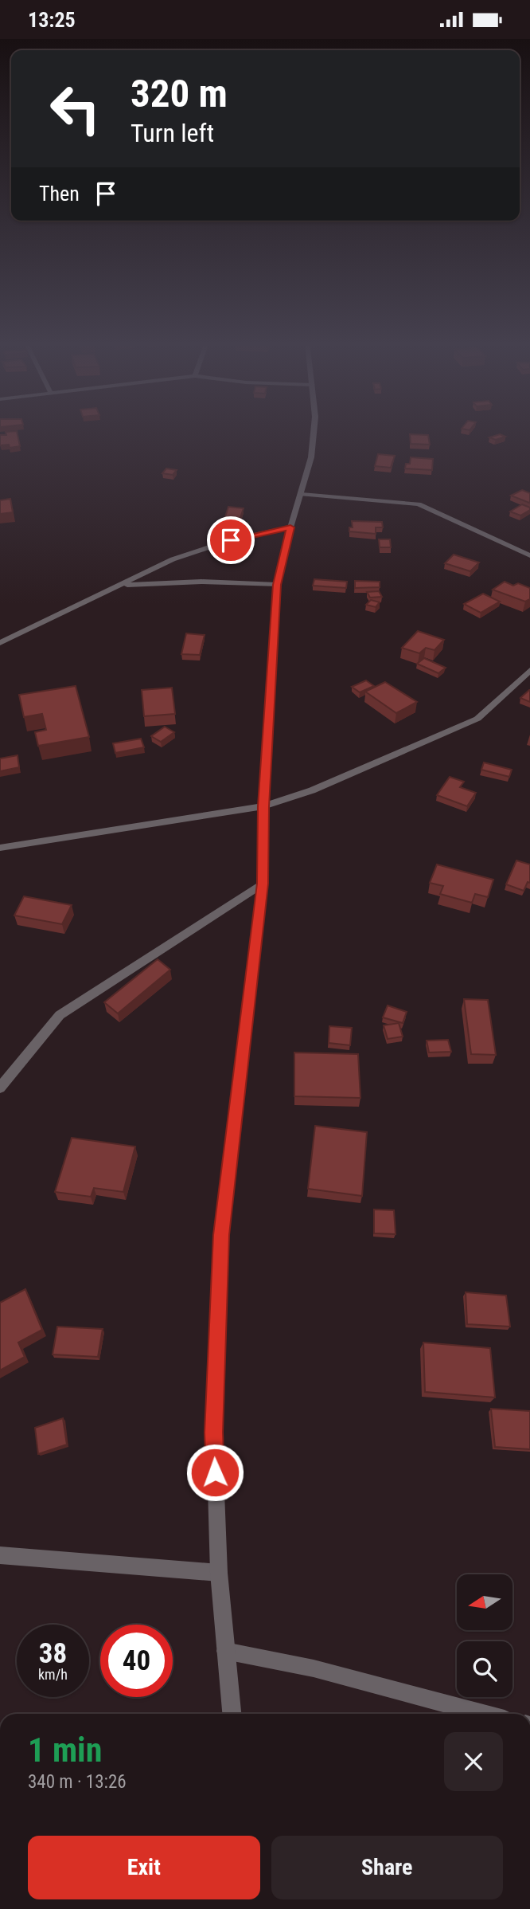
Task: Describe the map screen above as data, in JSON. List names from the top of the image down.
{
  "north": "left",
  "page": {
    "status": "13:25",
    "turn": ["320 m", "Turn left"],
    "then": "Then",
    "speed": "38 km/h",
    "limit": "40",
    "heading": ["1 min", "340 m · 13:26"],
    "buttons": ["Exit", "Share"]
  }
}
